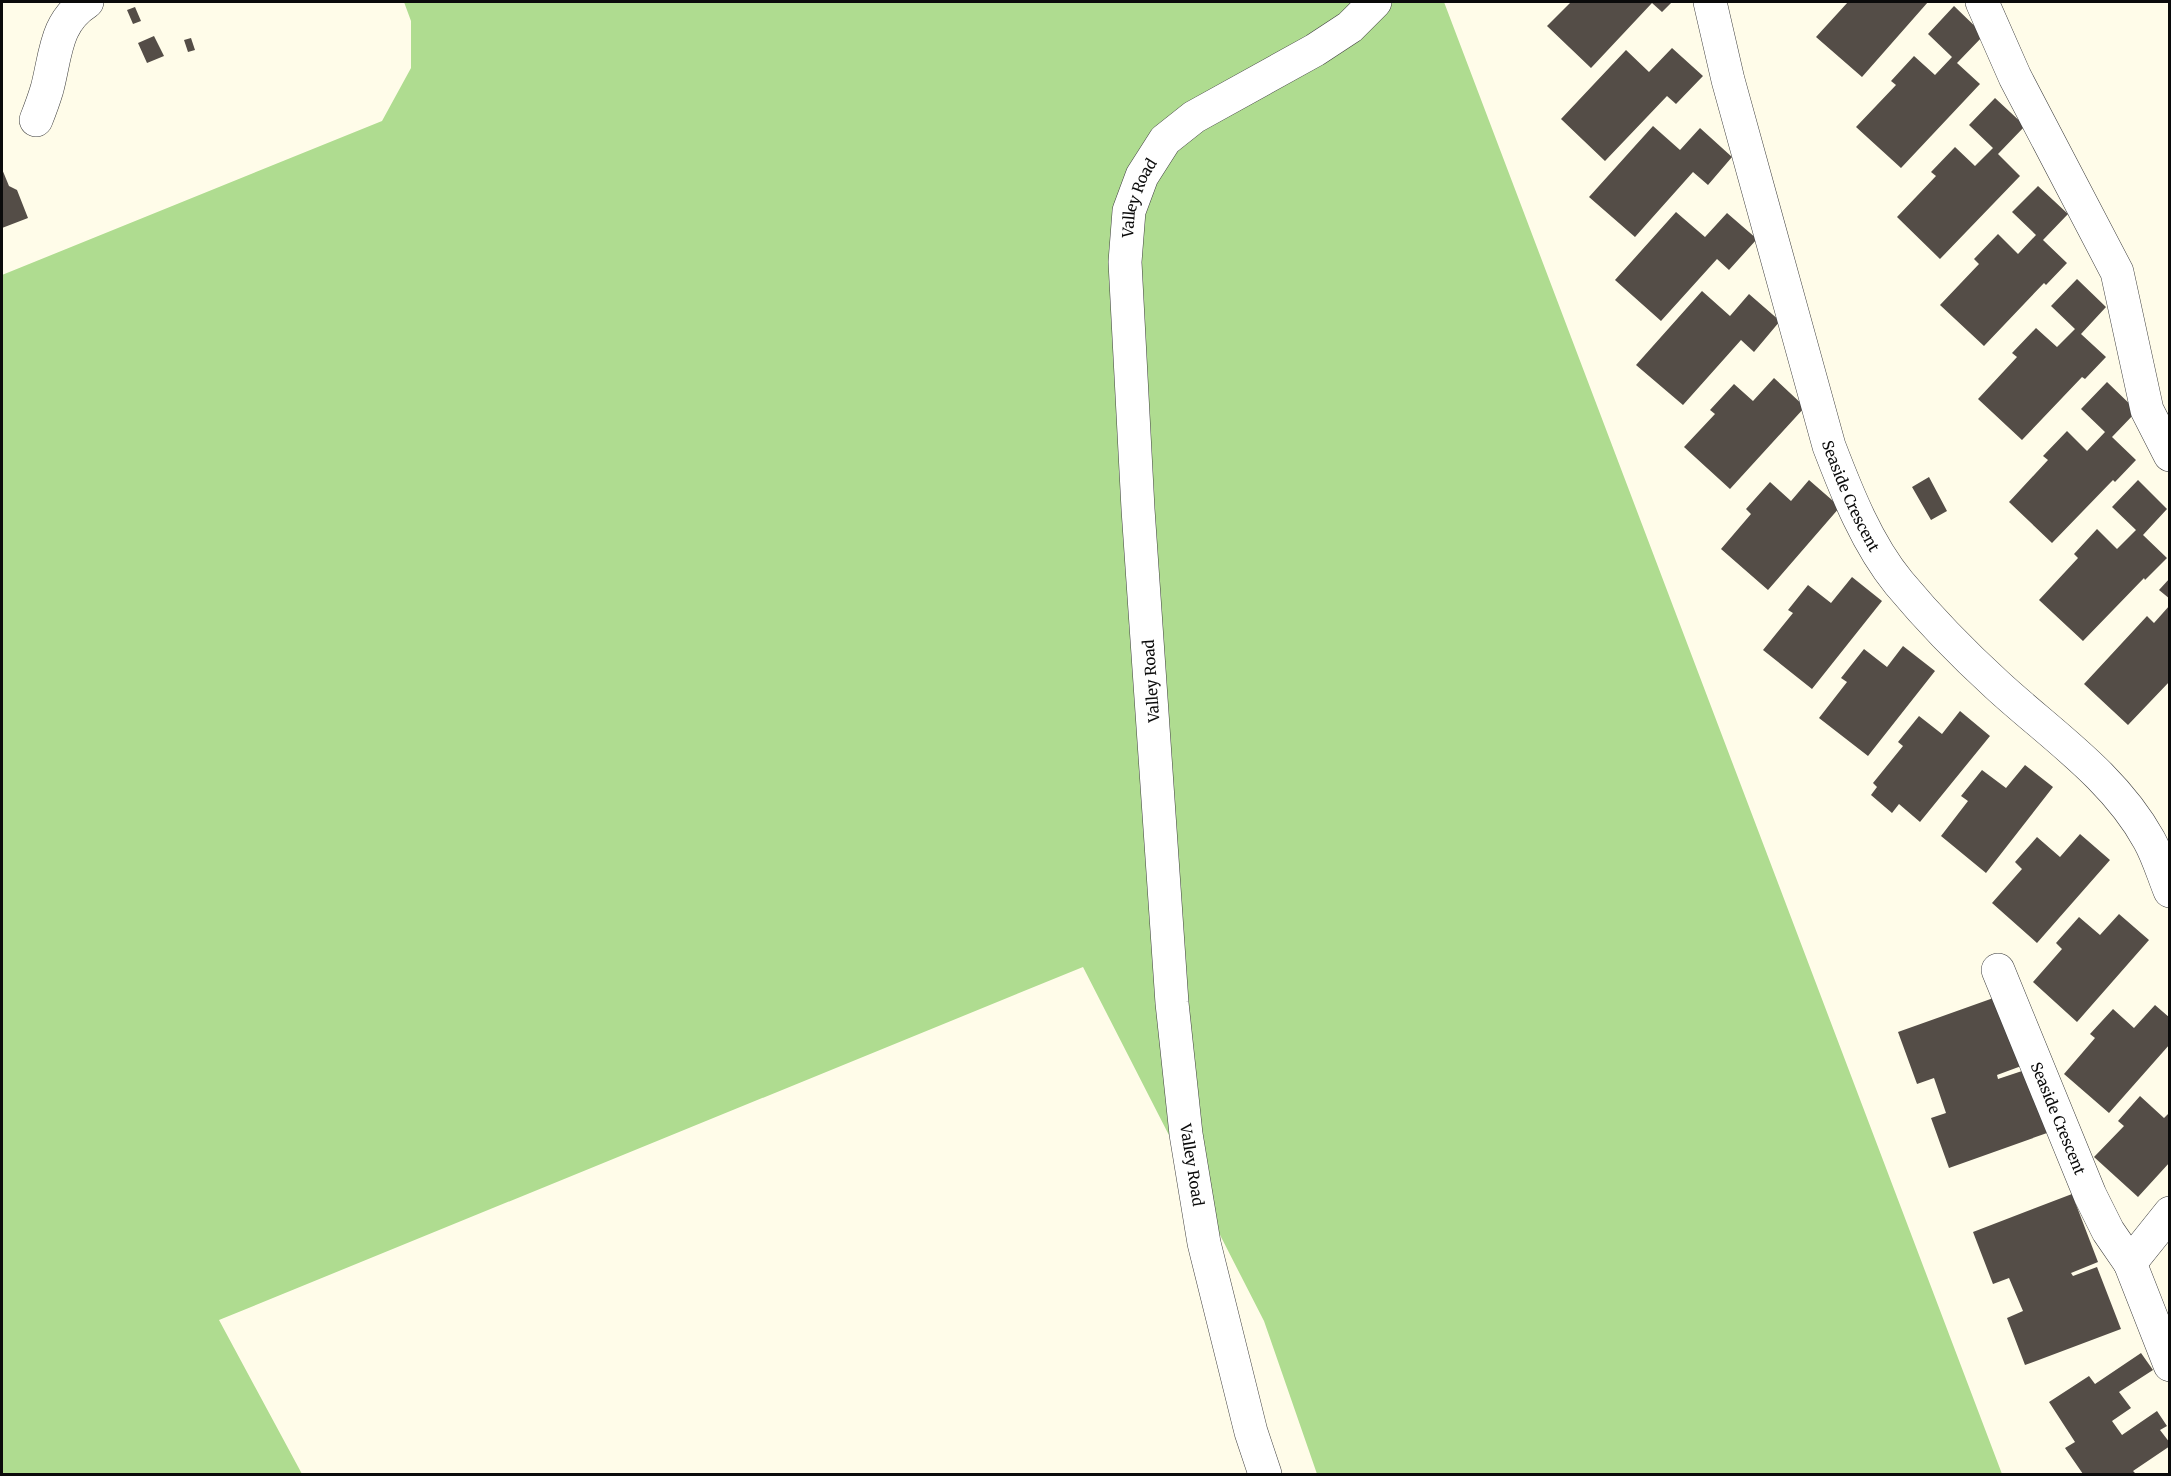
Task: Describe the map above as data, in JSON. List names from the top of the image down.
{
  "streets": {
    "street": ["Valley Road", "Seaside Crescent"]
  }
}
